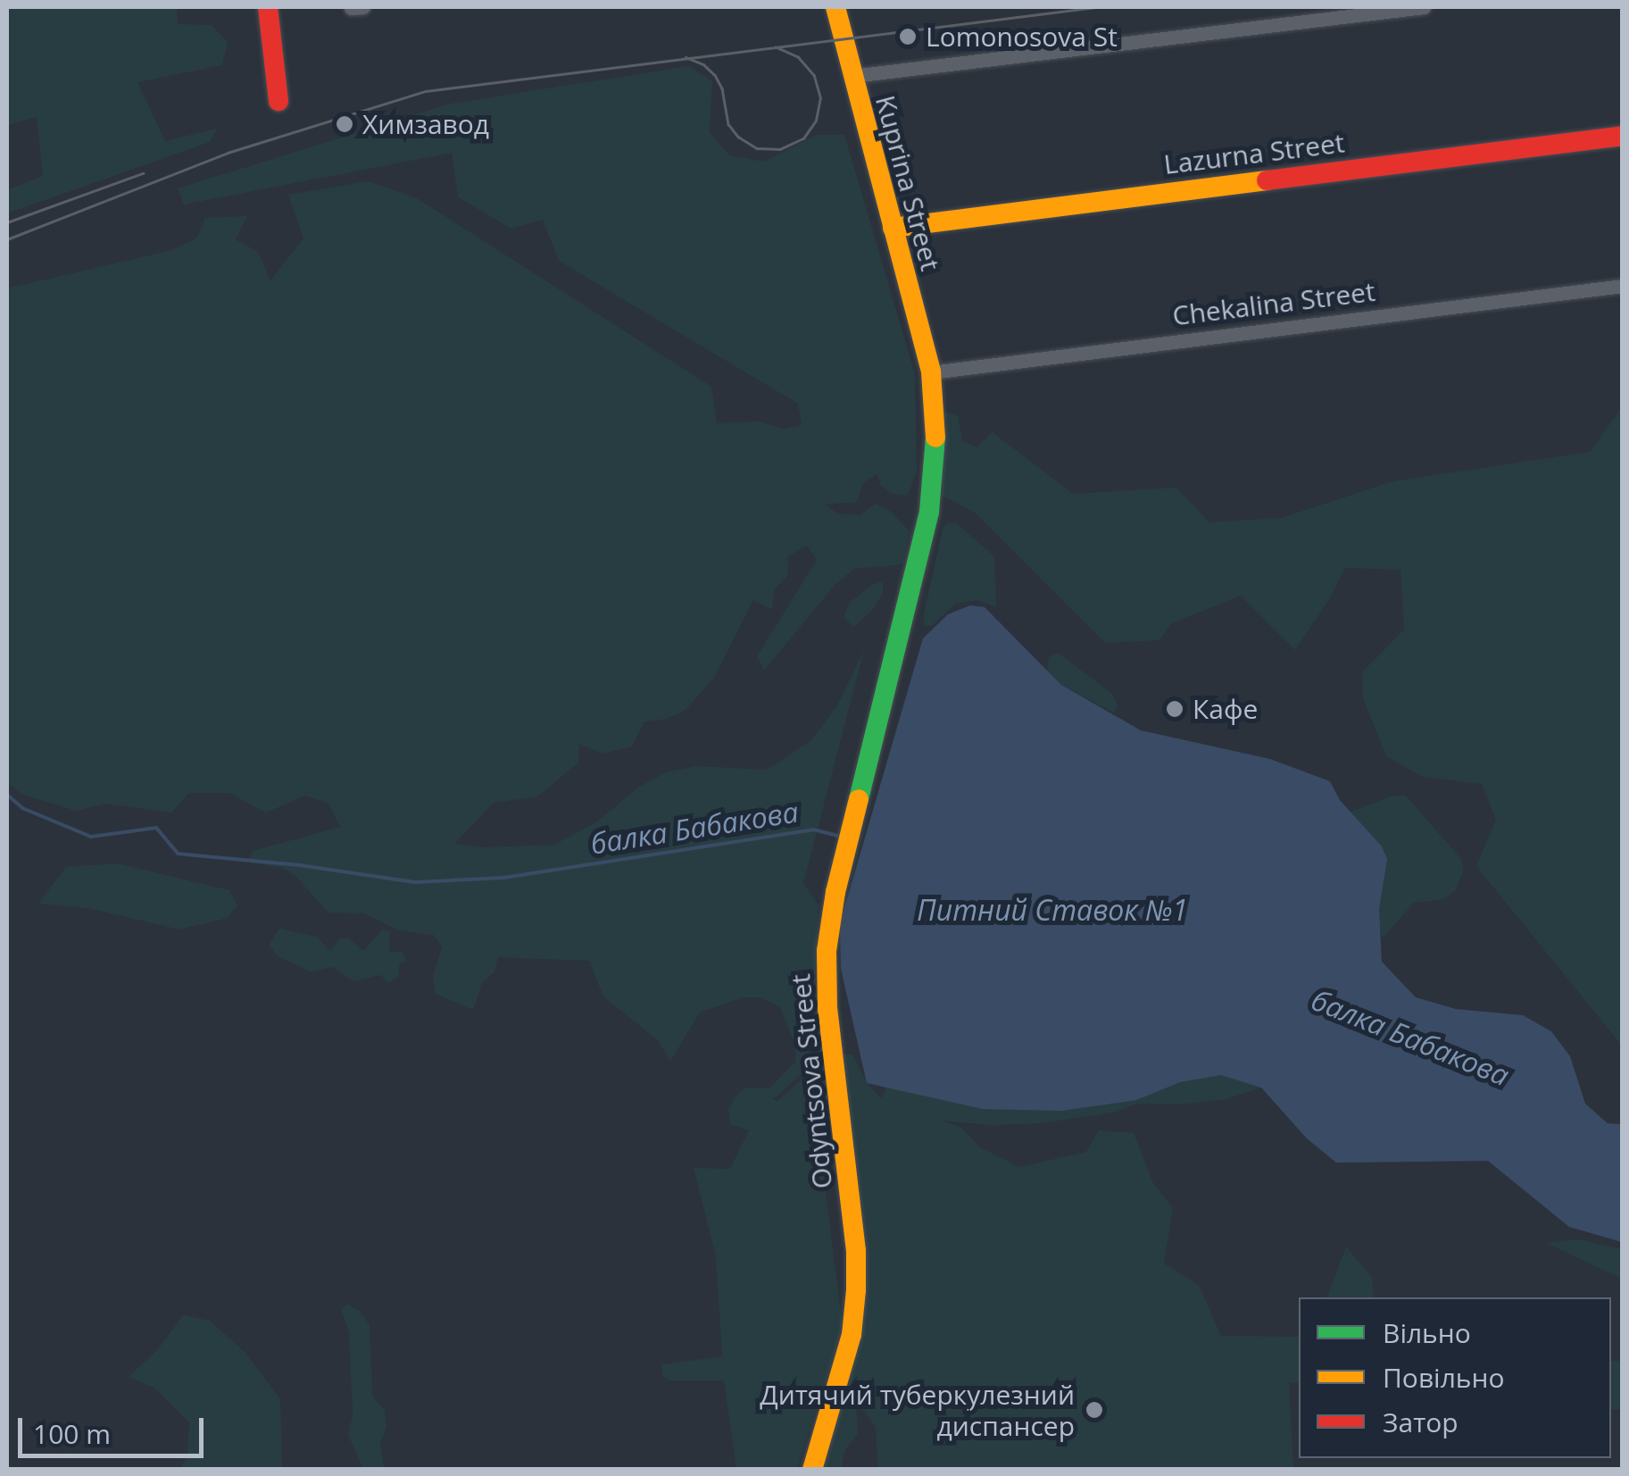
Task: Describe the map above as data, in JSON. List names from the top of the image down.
{
  "streets": {
    "main road": ["Lazurna Street", "Kuprina Street", "Odyntsova Street"],
    "street": ["Chekalina Street"]
  },
  "crossings": [
    ["Lazurna Street", "Kuprina Street"],
    ["Kuprina Street", "Chekalina Street"],
    ["Kuprina Street", "Odyntsova Street"],
    ["Chekalina Street", "Odyntsova Street"]
  ],
  "water": ["балка Бабакова", "Питний Ставок №1"],
  "places": [
    "Lomonosova St",
    "Химзавод",
    "Кафе",
    "Дитячий туберкулезний диспансер"
  ],
  "legend": ["Вільно", "Повільно", "Затор"],
  "scale_bar": "100 m"
}
